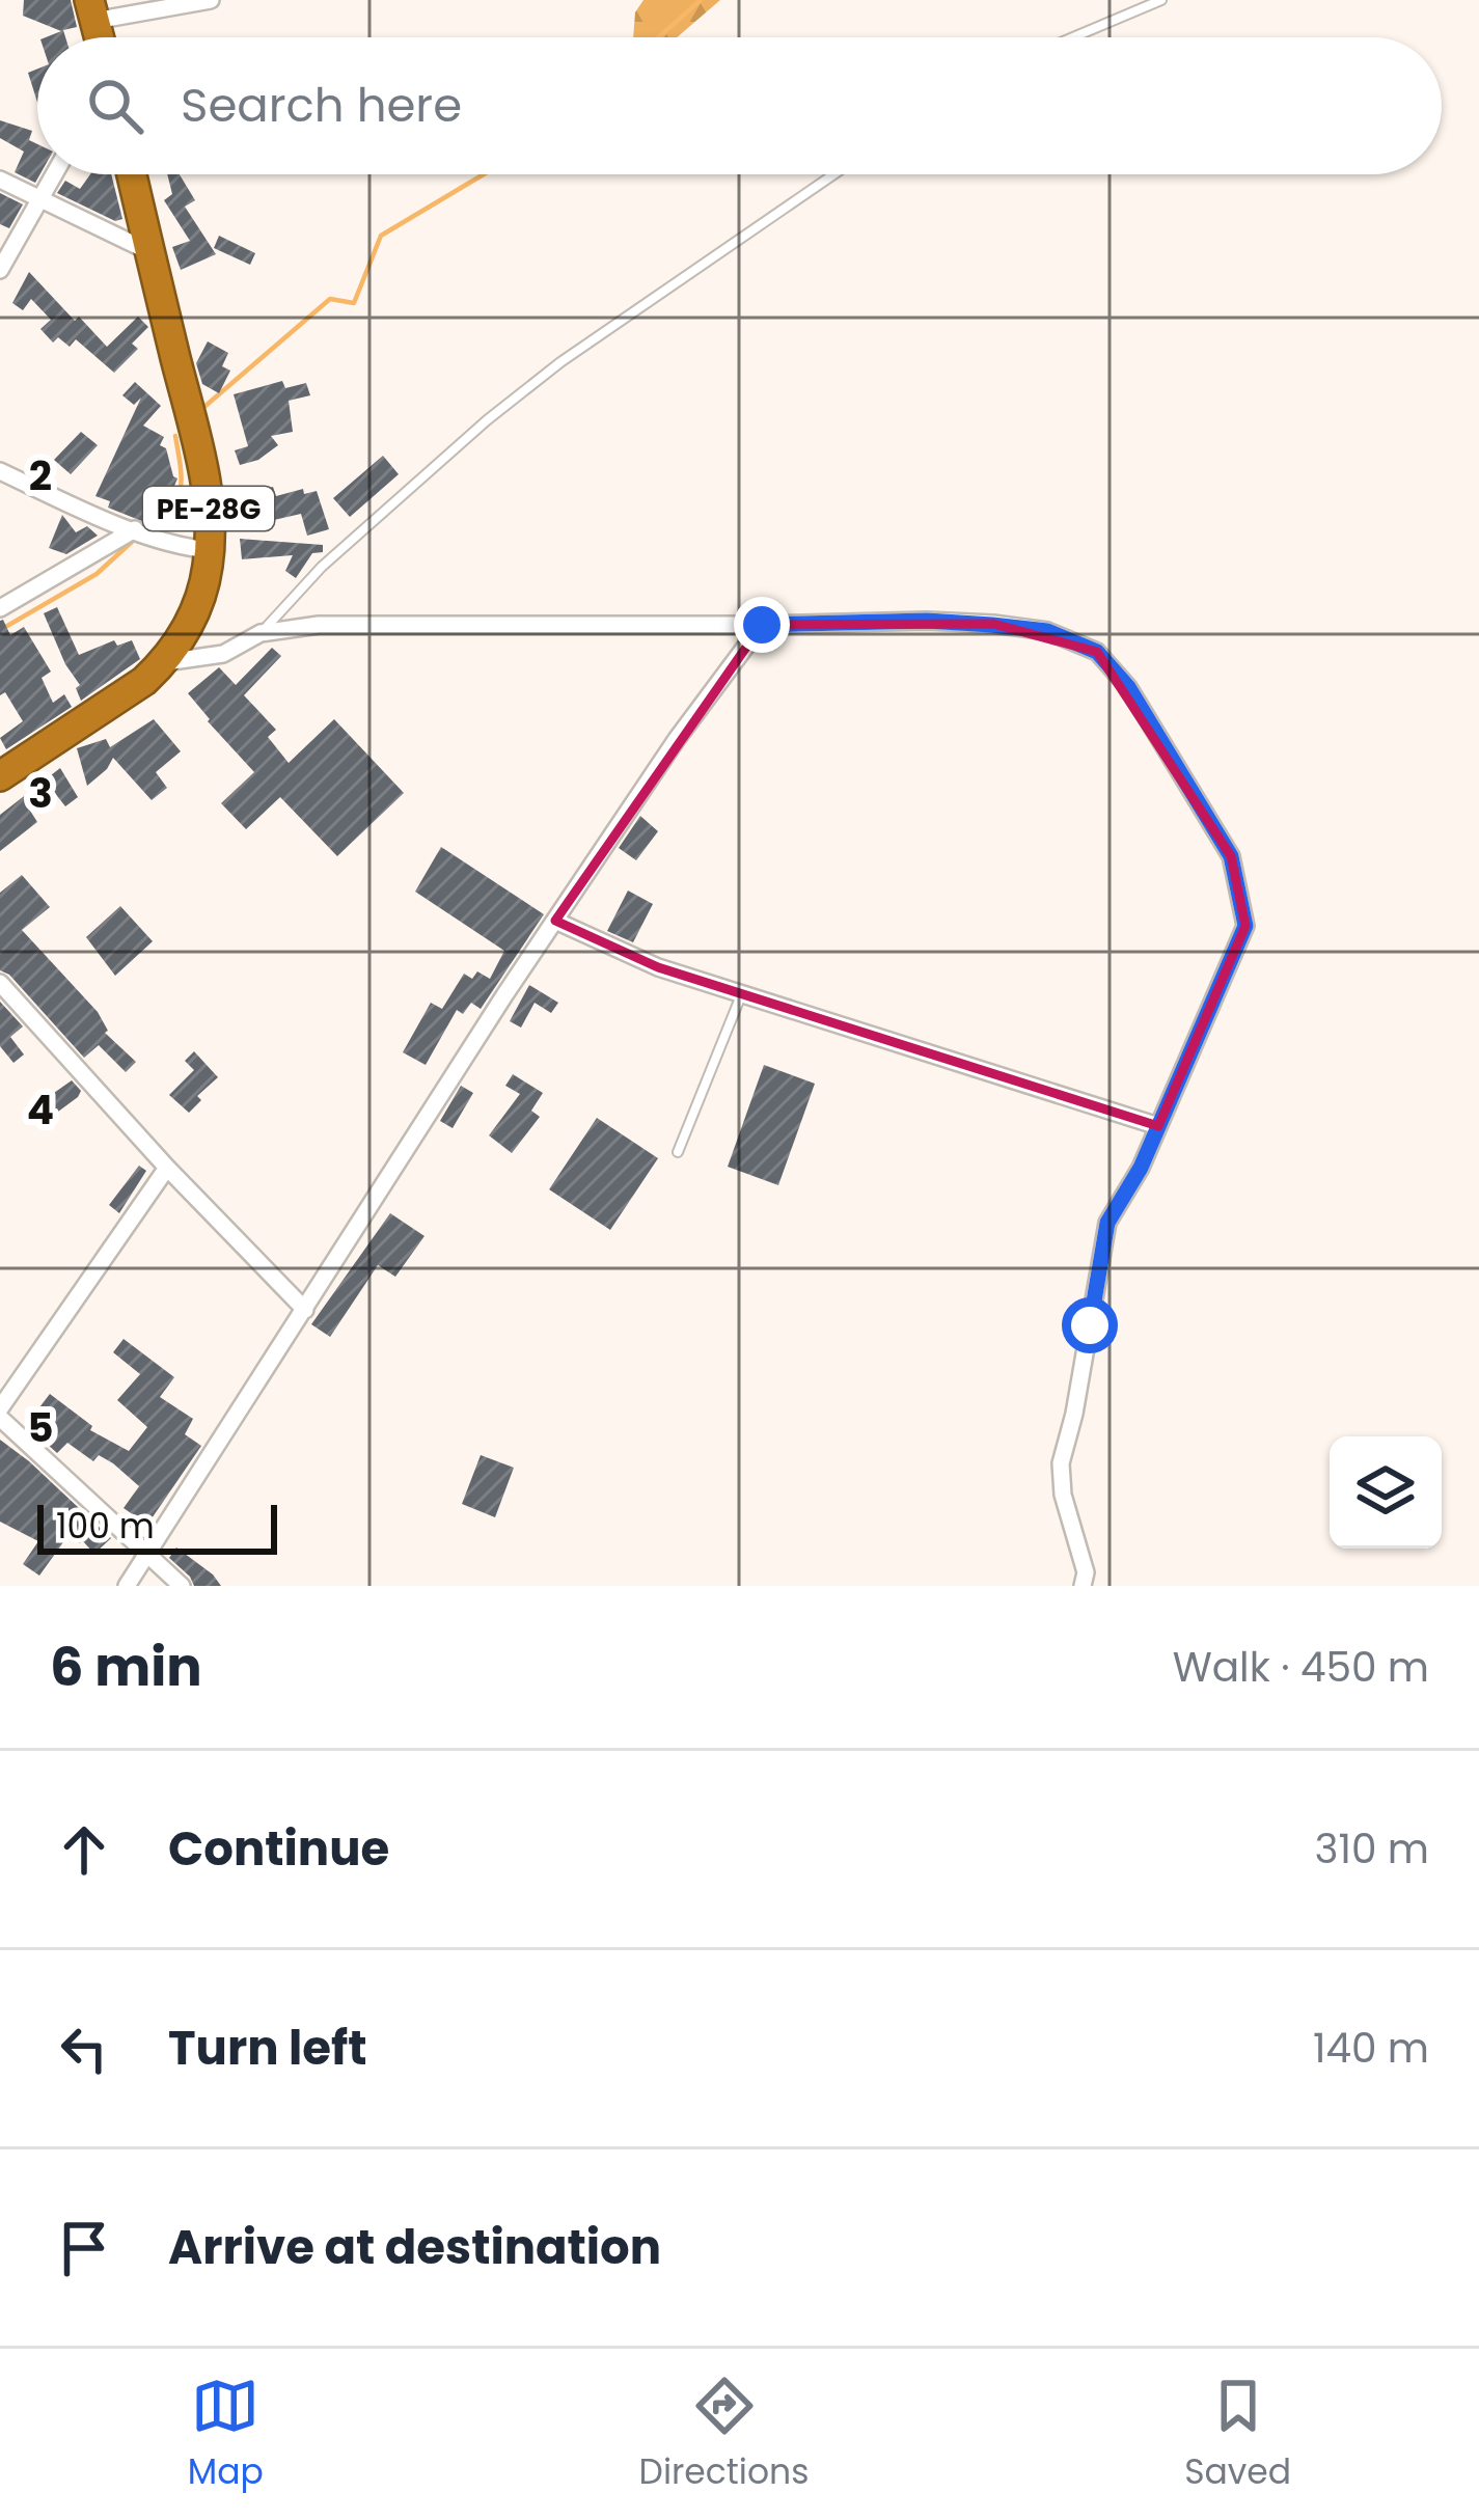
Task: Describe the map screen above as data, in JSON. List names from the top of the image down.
{
  "streets": {
    "highway": ["PE-28G"]
  },
  "scale_bar": "100 m",
  "page": {
    "search": "Search here",
    "scale": "100 m",
    "heading": ["6 min", "Walk · 450 m"],
    "list": [
      ["Continue", "310 m"],
      ["Turn left", "140 m"],
      "Arrive at destination"
    ],
    "nav": ["Map", "Directions", "Saved"]
  },
  "grid": {
    "rows": [
      "2",
      "3",
      "4",
      "5"
    ]
  }
}
